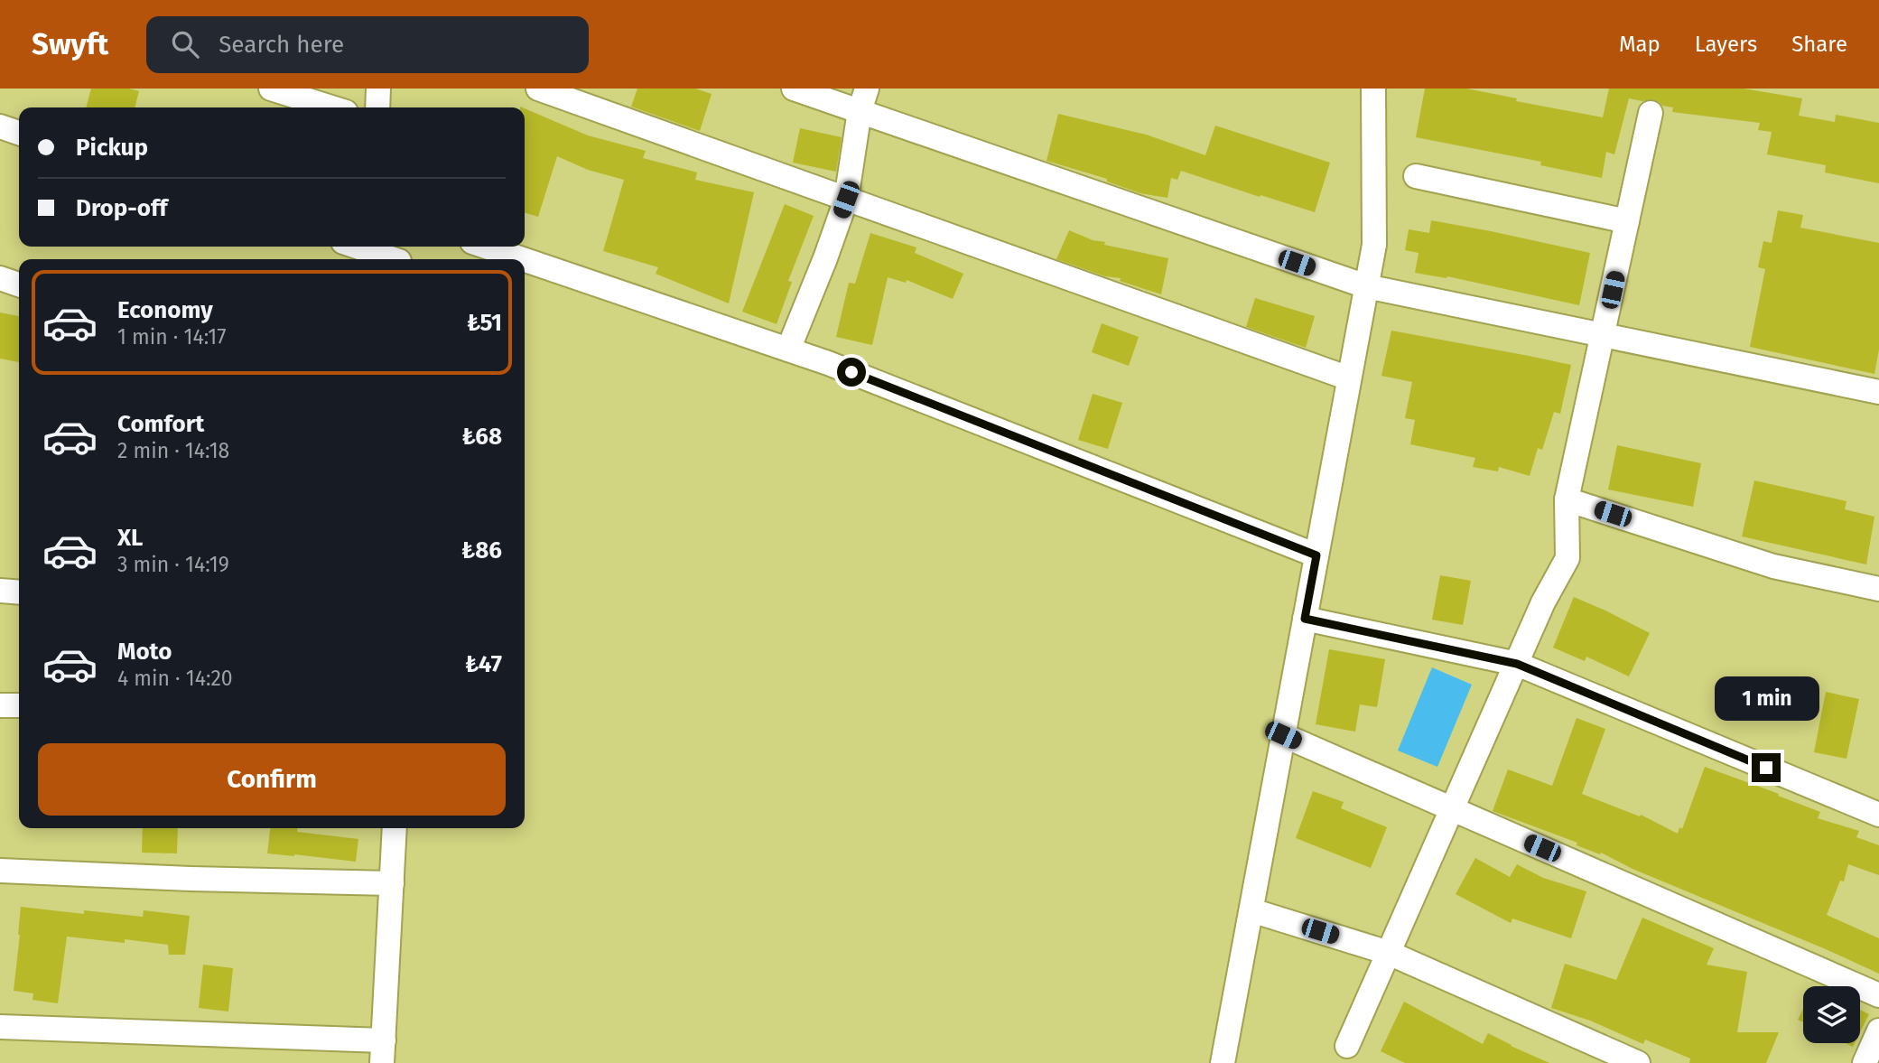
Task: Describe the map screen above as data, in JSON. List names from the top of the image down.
{
  "page": {
    "header": "Swyft",
    "search": "Search here",
    "nav": ["Map", "Layers", "Share"],
    "banner": ["Pickup", "Drop-off"],
    "list": [
      {
        "name": "Economy",
        "note": "1 min · 14:17",
        "value": "₺51"
      },
      {
        "name": "Comfort",
        "note": "2 min · 14:18",
        "value": "₺68"
      },
      {
        "name": "XL",
        "note": "3 min · 14:19",
        "value": "₺86"
      },
      {
        "name": "Moto",
        "note": "4 min · 14:20",
        "value": "₺47"
      }
    ],
    "bubble": "1 min",
    "buttons": "Confirm"
  }
}
